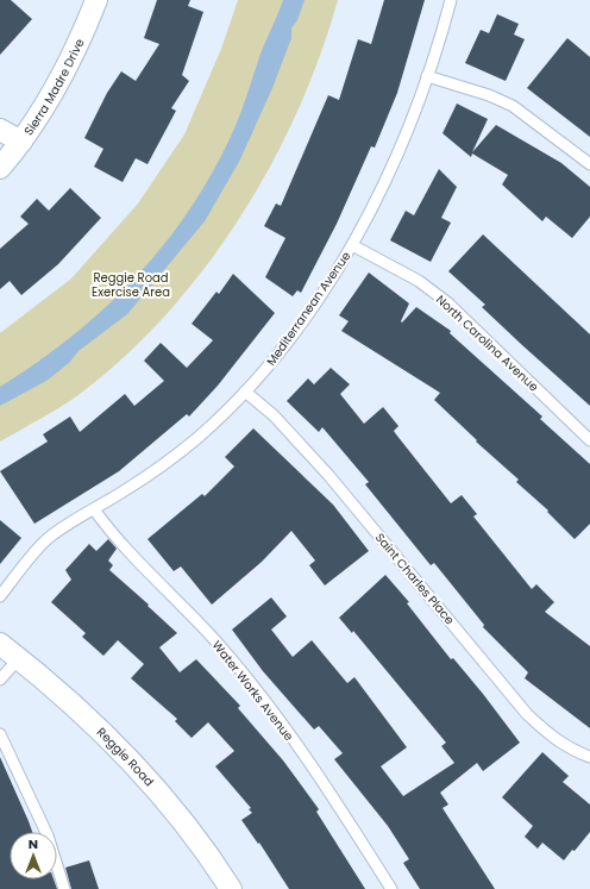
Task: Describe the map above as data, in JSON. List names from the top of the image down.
{
  "streets": {
    "street": ["Sierra Madre Drive", "Reggie Road"],
    "lane": [
      "Mediterranean Avenue",
      "North Carolina Avenue",
      "Saint Charles Place",
      "Water Works Avenue"
    ]
  },
  "crossings": [
    ["Mediterranean Avenue", "North Carolina Avenue"],
    ["Mediterranean Avenue", "Saint Charles Place"],
    ["Mediterranean Avenue", "Water Works Avenue"]
  ],
  "parks": ["Reggie Road Exercise Area"],
  "north": "top"
}
